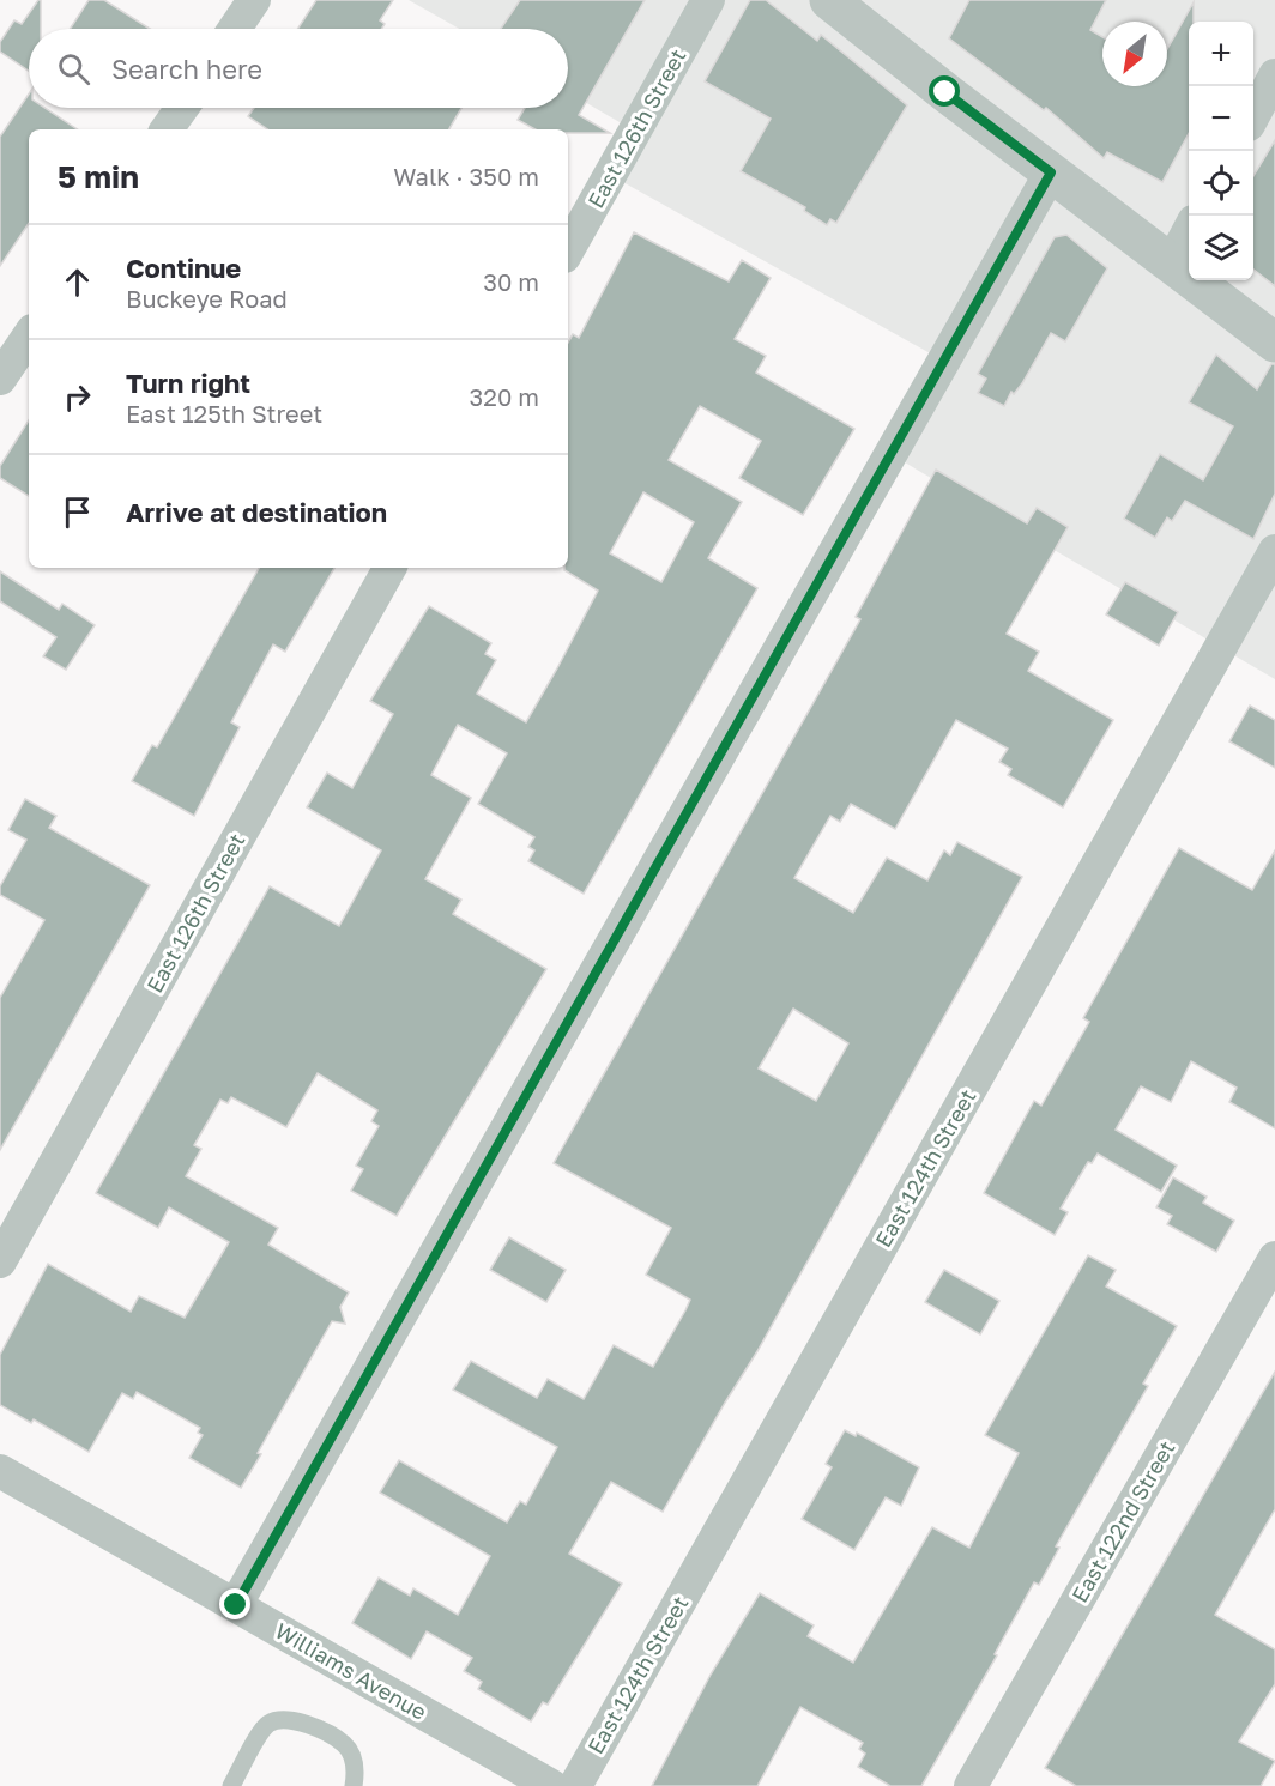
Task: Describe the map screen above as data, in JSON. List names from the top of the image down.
{
  "streets": {
    "street": [
      "East 126th Street",
      "East 124th Street",
      "East 122nd Street",
      "Williams Avenue"
    ]
  },
  "north": "bottom left",
  "page": {
    "map_buttons": ["+", "−"],
    "search": "Search here",
    "heading": ["5 min", "Walk · 350 m"],
    "list": [
      ["Continue", "Buckeye Road", "30 m"],
      ["Turn right", "East 125th Street", "320 m"],
      "Arrive at destination"
    ]
  }
}
